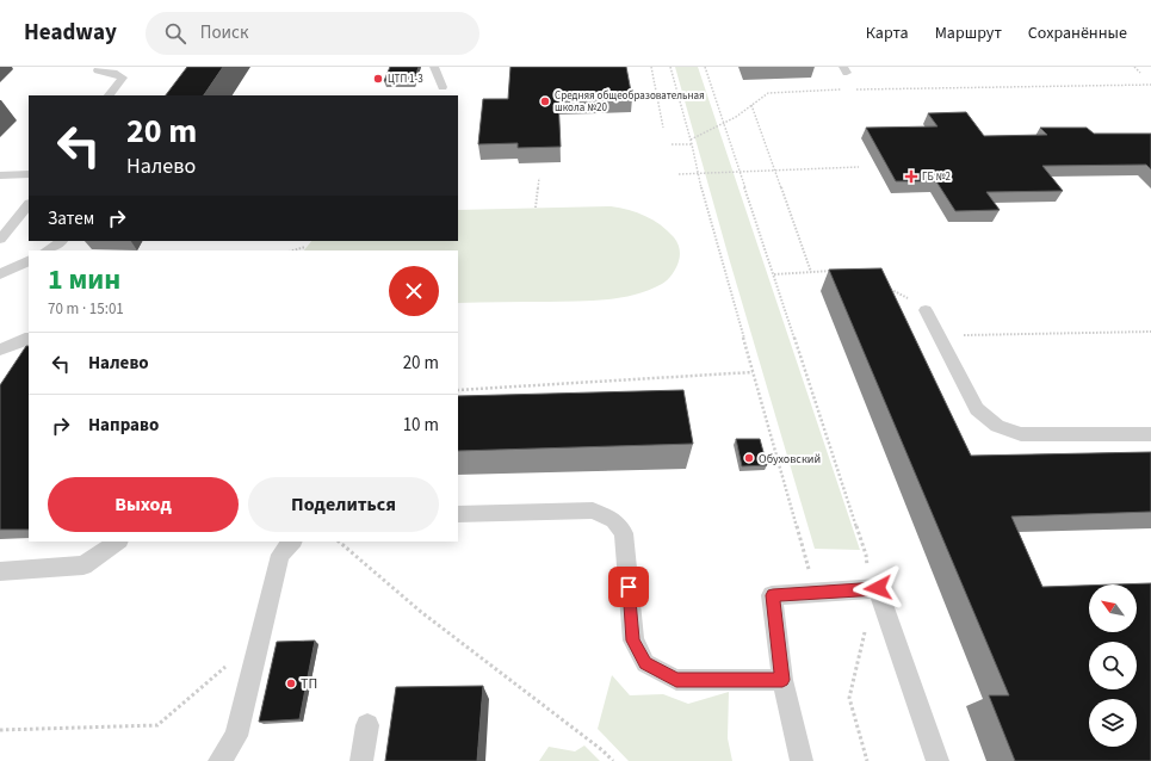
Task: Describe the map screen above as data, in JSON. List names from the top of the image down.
{
  "places": {
    "other": [
      "ЦТП 1-3",
      "Средняя общеобразовательная школа №20",
      "Обуховский",
      "ТП"
    ],
    "health": ["ГБ №2"]
  },
  "north": "top left",
  "page": {
    "header": "Headway",
    "search": "Поиск",
    "nav": ["Карта", "Маршрут", "Сохранённые"],
    "turn": ["20 m", "Налево"],
    "then": "Затем",
    "heading": ["1 мин", "70 m · 15:01"],
    "list": [
      {
        "name": "Налево",
        "value": "20 m"
      },
      {
        "name": "Направо",
        "value": "10 m"
      }
    ],
    "buttons": ["Выход", "Поделиться"]
  }
}
